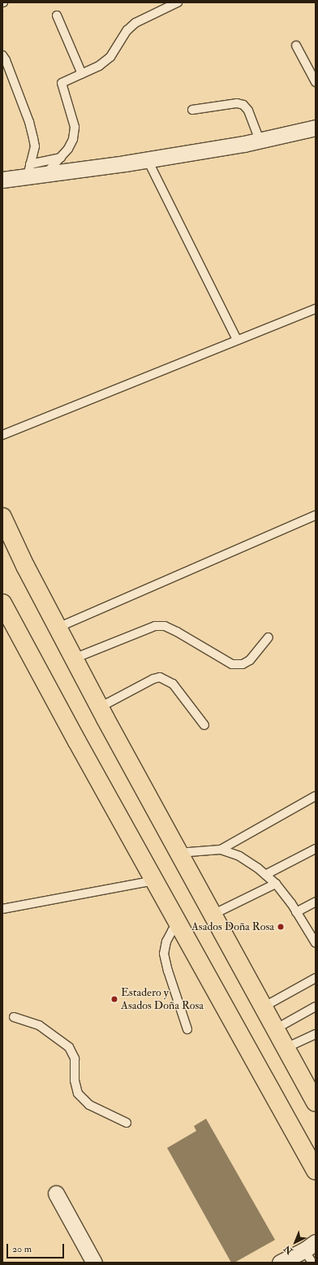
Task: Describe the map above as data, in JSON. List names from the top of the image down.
{
  "places": ["Asados Doña Rosa", "Estadero y Asados Doña Rosa"],
  "scale_bar": "20 m",
  "north": "bottom left"
}
